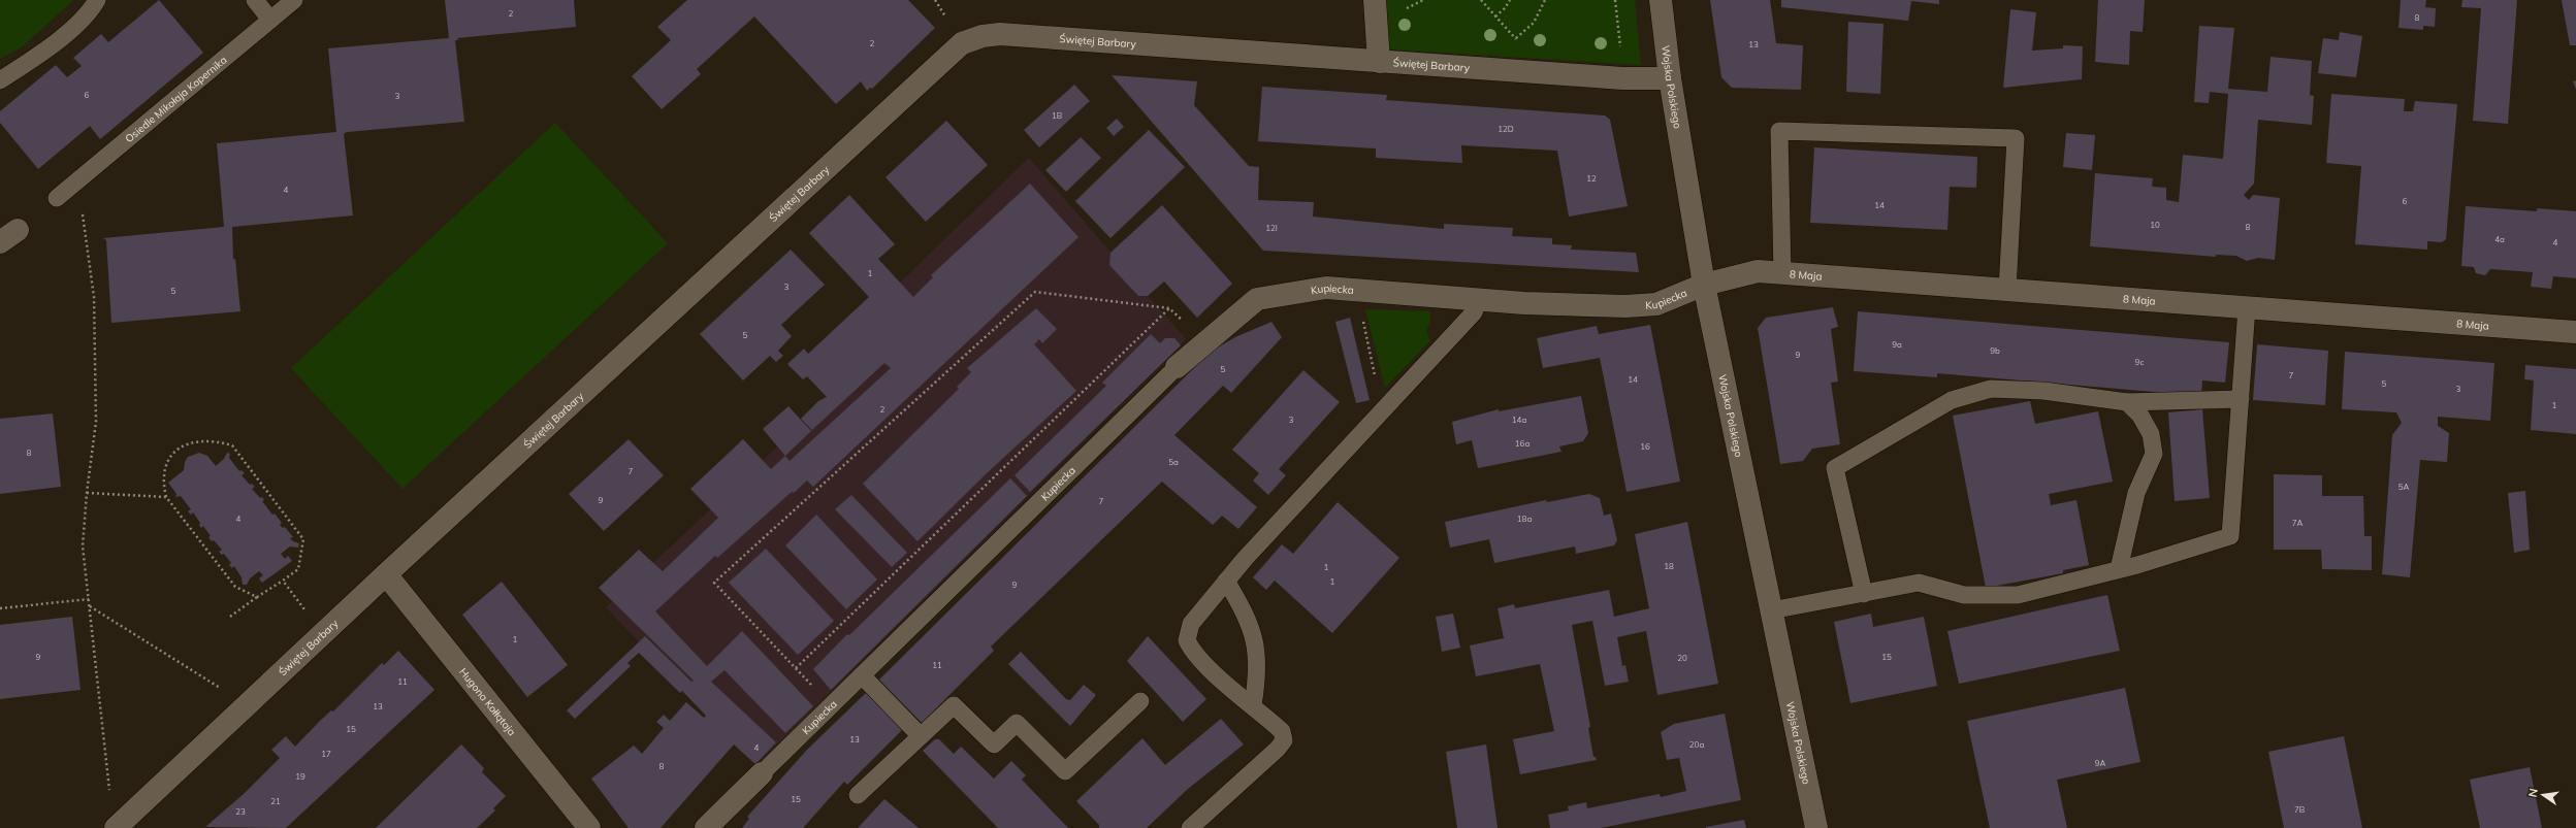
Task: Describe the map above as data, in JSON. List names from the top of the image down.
{
  "streets": {
    "street": [
      "Świętej Barbary",
      "Wojska Polskiego",
      "8 Maja",
      "Kupiecka",
      "Hugona Kołłątaja"
    ],
    "lane": ["Osiedle Mikołaja Kopernika"]
  },
  "crossings": [
    ["Świętej Barbary", "Wojska Polskiego"],
    ["Świętej Barbary", "Hugona Kołłątaja"],
    ["Wojska Polskiego", "8 Maja"],
    ["Wojska Polskiego", "Kupiecka"],
    ["8 Maja", "Kupiecka"]
  ],
  "house_numbers": [
    "2",
    "8",
    "2",
    "13",
    "6",
    "3",
    "1B",
    "12D",
    "12",
    "4",
    "6",
    "14",
    "10",
    "8",
    "12I",
    "4a",
    "4",
    "1",
    "3",
    "5",
    "5",
    "9a",
    "9b",
    "9",
    "9c",
    "5",
    "7",
    "14",
    "5",
    "3",
    "1",
    "2",
    "3",
    "14a",
    "16a",
    "16",
    "8",
    "5a",
    "7",
    "5A",
    "9",
    "7",
    "4",
    "18a",
    "7A",
    "18",
    "1",
    "1",
    "9",
    "1",
    "9",
    "15",
    "20",
    "11",
    "11",
    "13",
    "15",
    "13",
    "20a",
    "4",
    "17",
    "9A",
    "8",
    "19",
    "15",
    "21",
    "7B",
    "23"
  ],
  "north": "left"
}
